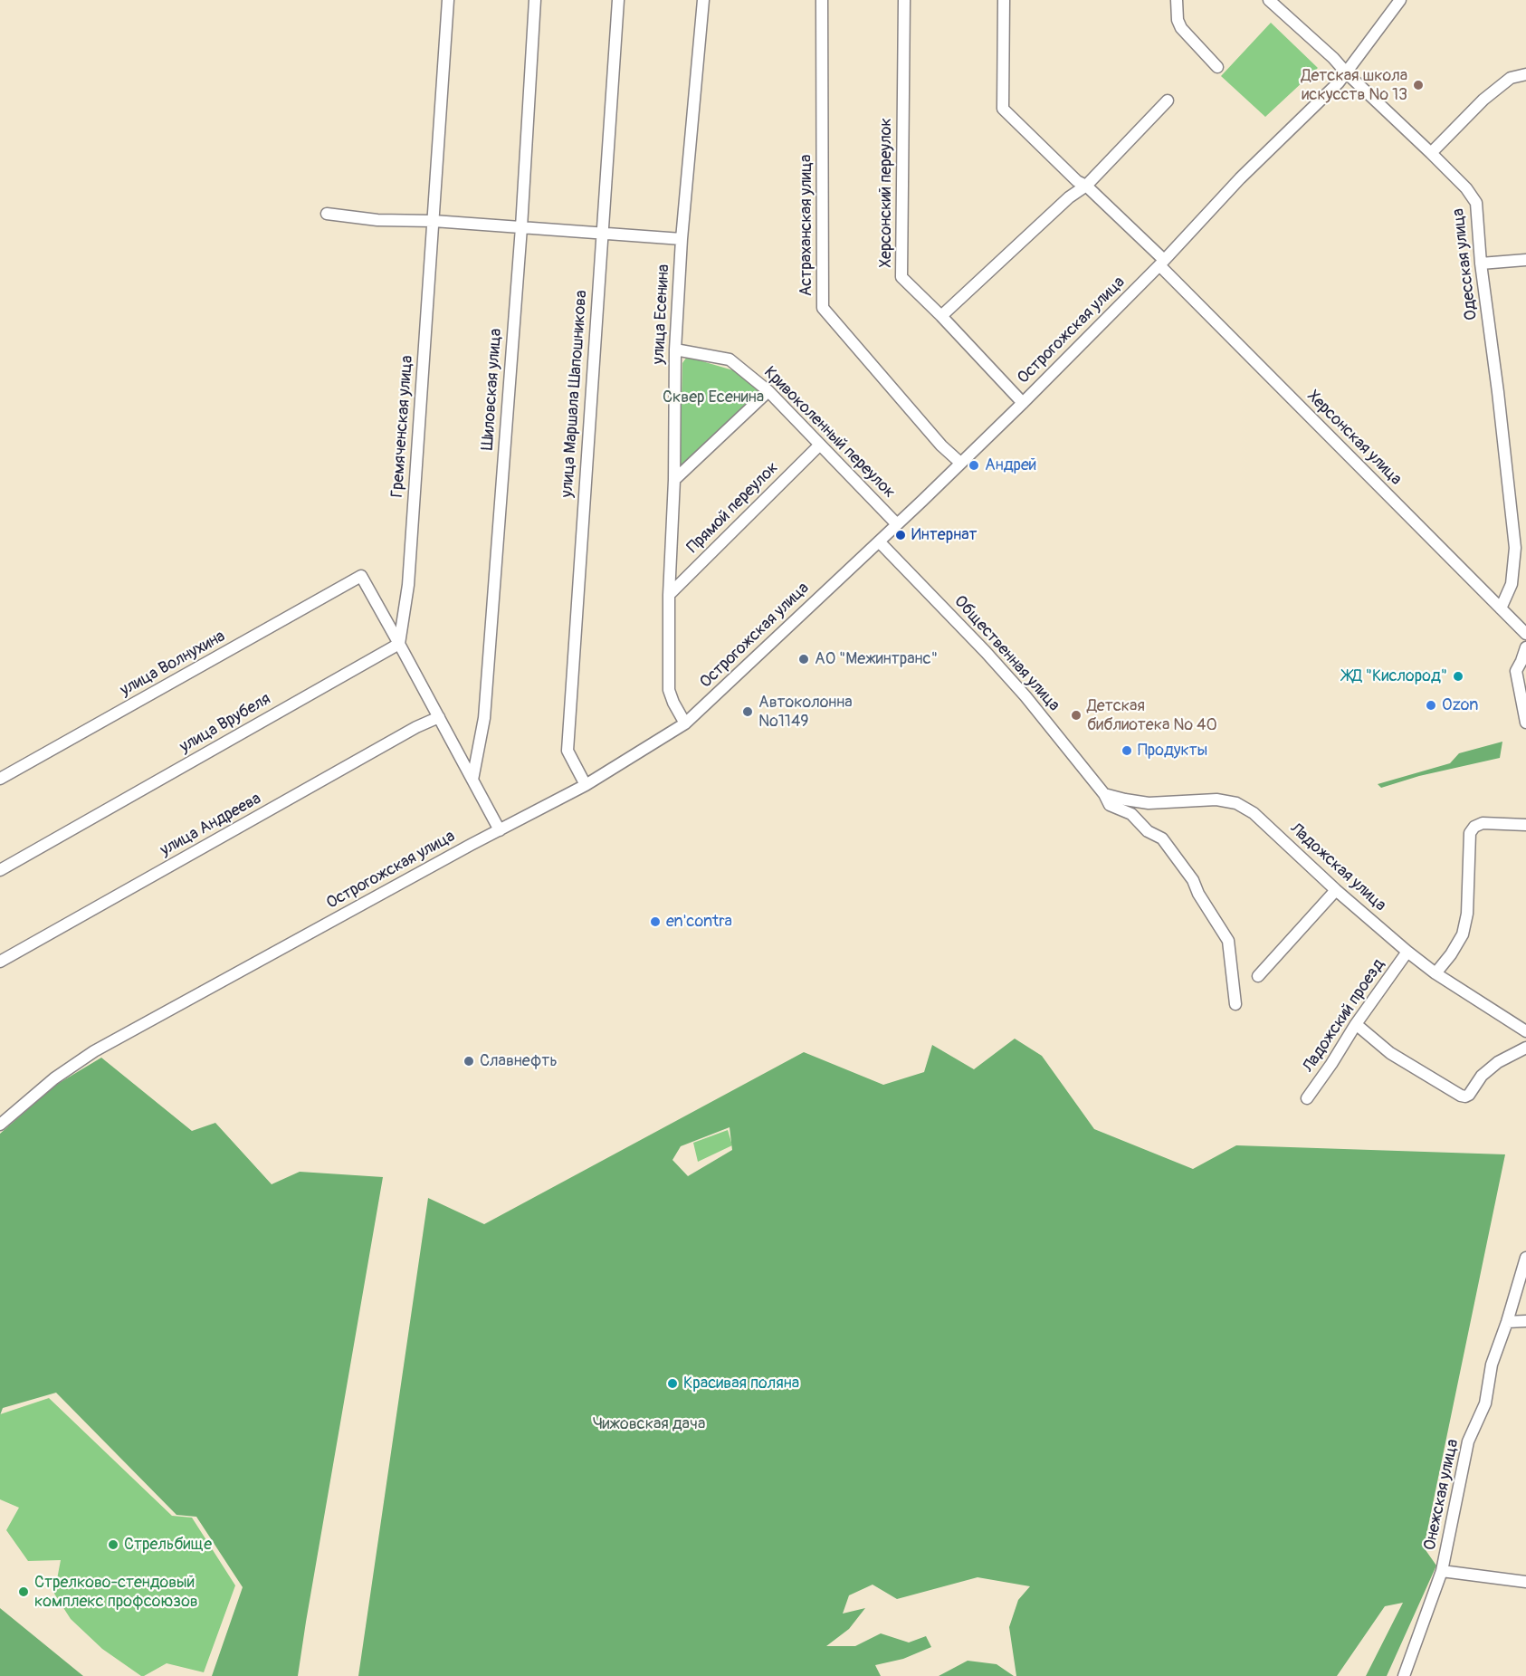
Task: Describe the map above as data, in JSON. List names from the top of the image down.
{
  "streets": {
    "street": [
      "Херсонский переулок",
      "Астраханская улица",
      "Одесская улица",
      "улица Есенина",
      "Острогожская улица",
      "Шиловская улица",
      "улица Маршала Шапошникова",
      "Гремяченская улица",
      "Кривоколенный переулок",
      "Херсонская улица",
      "Прямой переулок",
      "Общественная улица",
      "улица Волнухина",
      "улица Врубеля",
      "улица Андреева",
      "Ладожская улица",
      "Ладожский проезд",
      "Онежская улица"
    ]
  },
  "crossings": [
    ["Херсонский переулок", "Острогожская улица"],
    ["Астраханская улица", "Острогожская улица"],
    ["Одесская улица", "Острогожская улица"],
    ["Одесская улица", "Херсонская улица"],
    ["улица Есенина", "Острогожская улица"],
    ["улица Есенина", "Кривоколенный переулок"],
    ["улица Есенина", "Прямой переулок"],
    ["Острогожская улица", "улица Маршала Шапошникова"],
    ["Острогожская улица", "Кривоколенный переулок"],
    ["Острогожская улица", "Херсонская улица"],
    ["Острогожская улица", "Общественная улица"],
    ["Гремяченская улица", "улица Волнухина"],
    ["Гремяченская улица", "улица Врубеля"],
    ["Кривоколенный переулок", "Прямой переулок"],
    ["Общественная улица", "Ладожская улица"],
    ["улица Волнухина", "улица Врубеля"],
    ["Ладожская улица", "Ладожский проезд"]
  ],
  "parks": ["Сквер Есенина", "Чижовская дача"],
  "places": [
    "Детская школа искусств № 13",
    "Андрей",
    "Интернат",
    "АО \"Межинтранс\"",
    "ЖД \"Кислород\"",
    "Ozon",
    "Автоколонна №1149",
    "Детская библиотека № 40",
    "Продукты",
    "en'contra",
    "Cлавнефть",
    "Красивая поляна",
    "Стрельбище",
    "Стрелково-стендовый комплекс профсоюзов"
  ]
}
